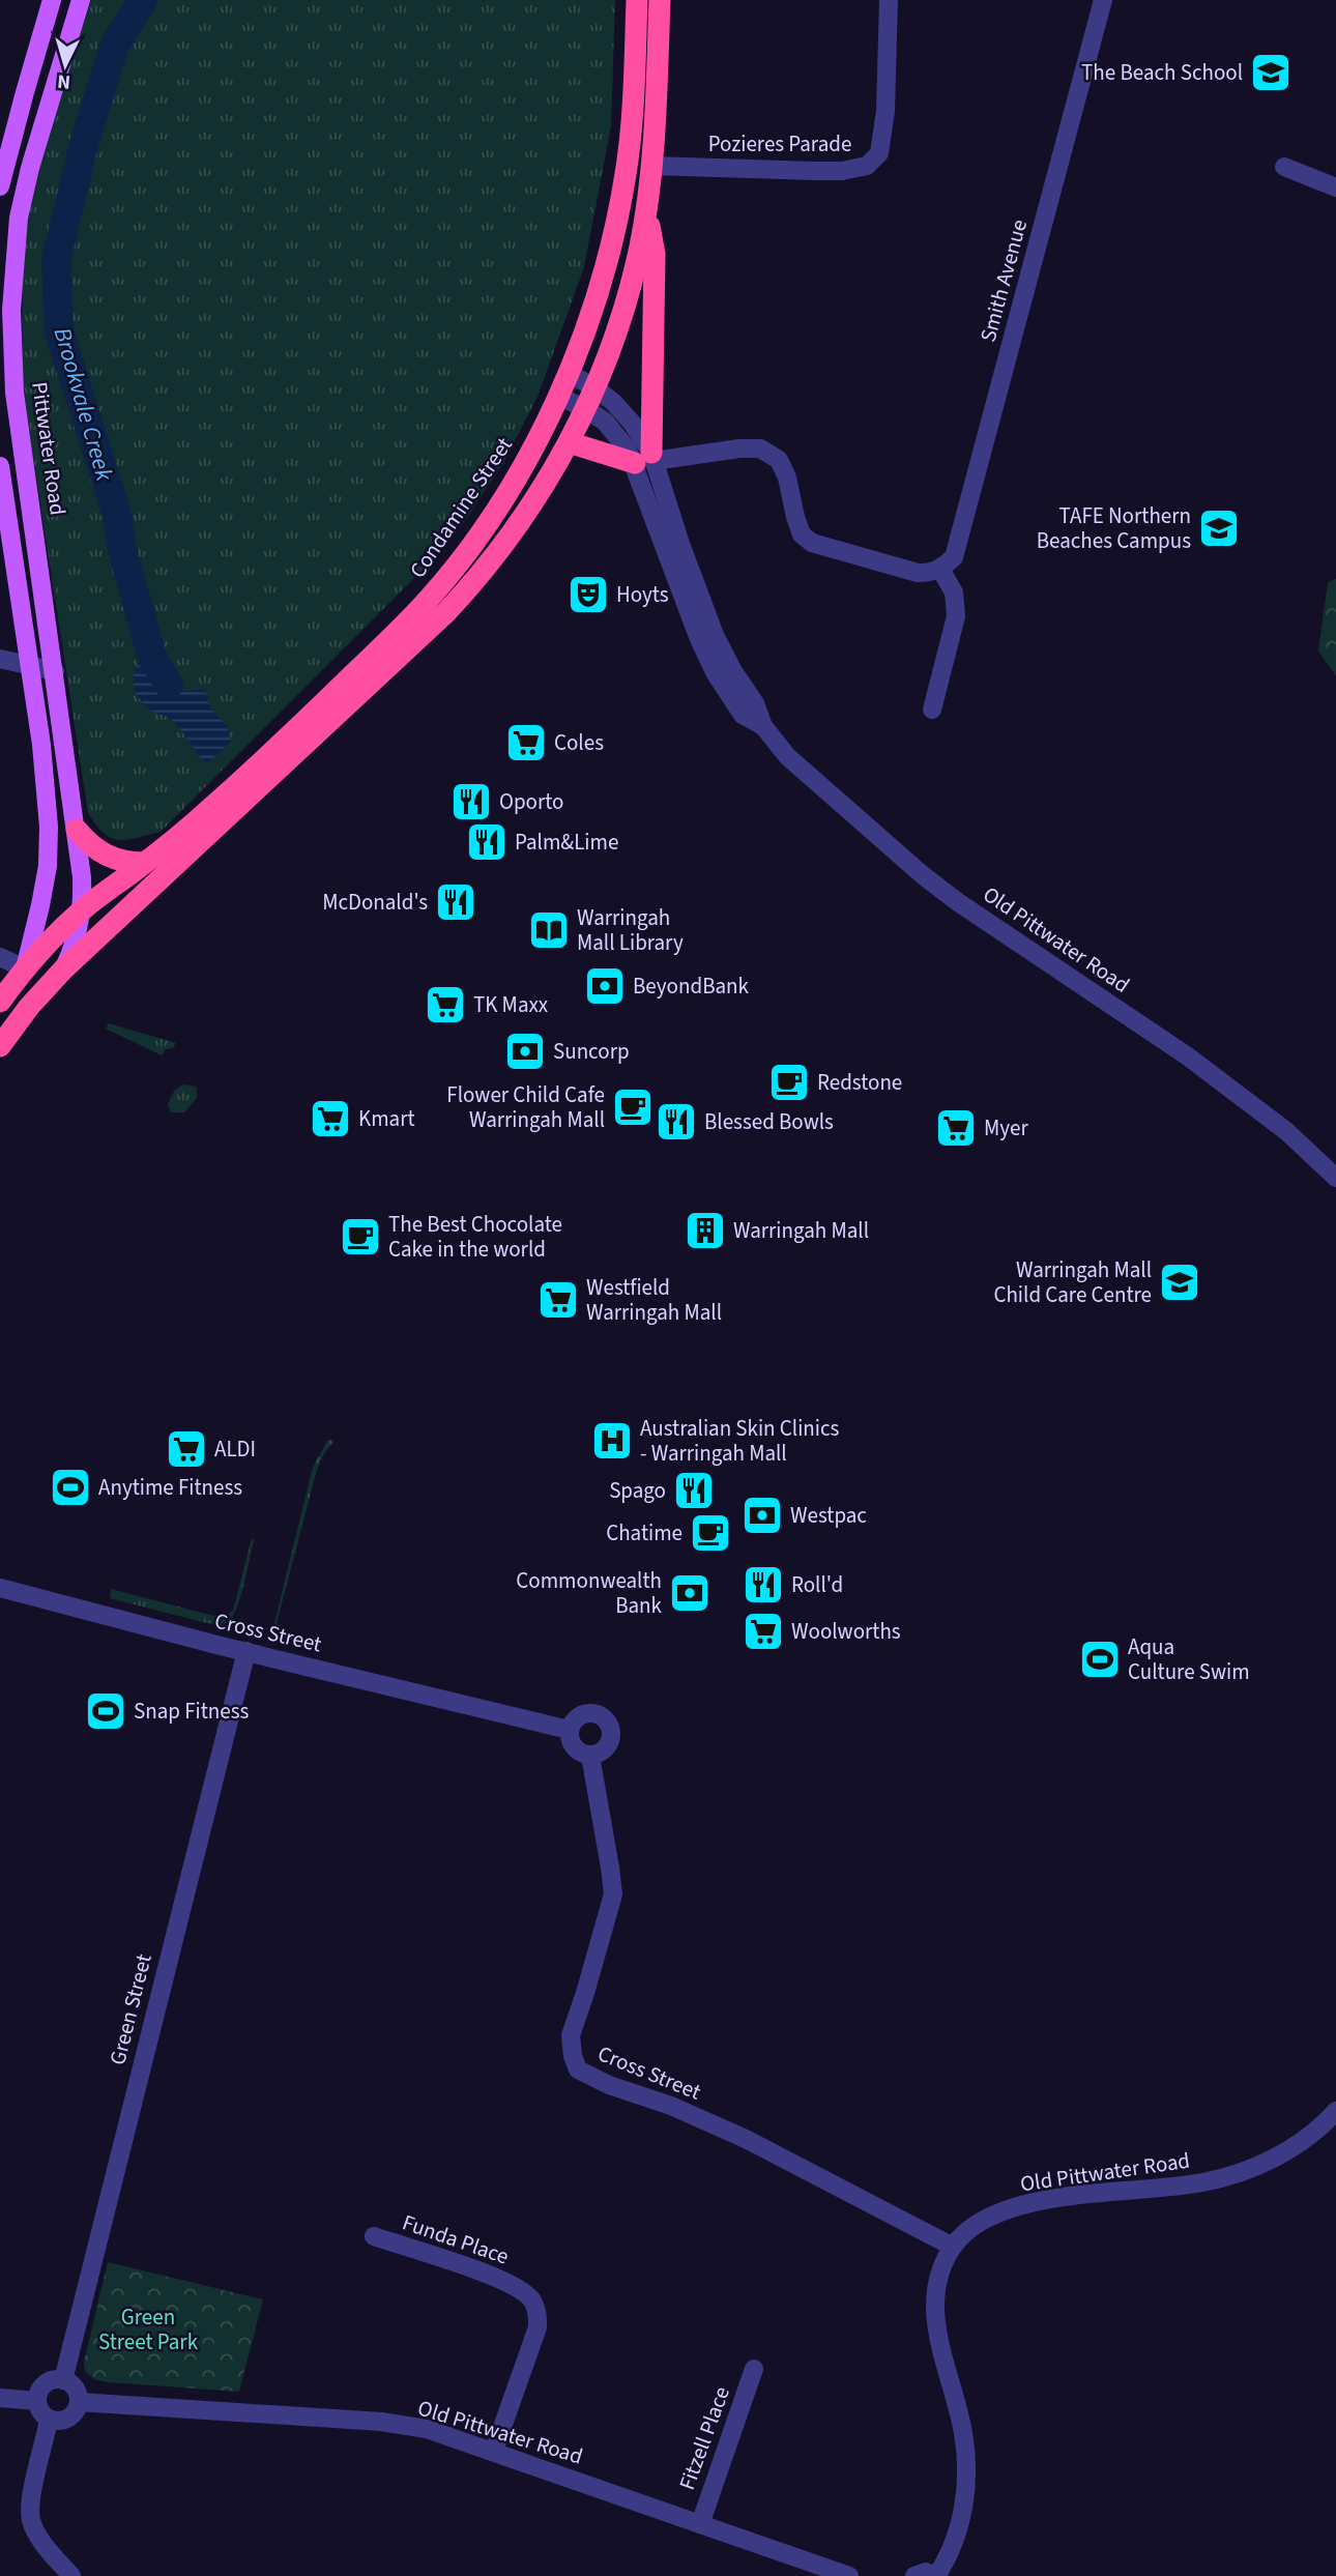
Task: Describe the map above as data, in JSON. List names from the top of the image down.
{
  "streets": {
    "highway": ["Condamine Street"],
    "main road": ["Pittwater Road"],
    "street": [
      "Pozieres Parade",
      "Smith Avenue",
      "Old Pittwater Road",
      "Cross Street",
      "Green Street",
      "Funda Place",
      "Fitzell Place"
    ]
  },
  "crossings": [
    ["Pittwater Road", "Condamine Street"],
    ["Condamine Street", "Old Pittwater Road"],
    ["Old Pittwater Road", "Cross Street"],
    ["Old Pittwater Road", "Green Street"],
    ["Old Pittwater Road", "Funda Place"],
    ["Old Pittwater Road", "Fitzell Place"],
    ["Cross Street", "Green Street"]
  ],
  "water": ["Brookvale Creek"],
  "parks": ["Green Street Park"],
  "places": {
    "school or university": ["The Beach School", "TAFE Northern Beaches Campus", "Warringah Mall Child Care Centre"],
    "theatre": ["Hoyts"],
    "supermarket": [
      "Coles",
      "TK Maxx",
      "Kmart",
      "Myer",
      "Westfield Warringah Mall",
      "ALDI",
      "Woolworths"
    ],
    "restaurant": [
      "Oporto",
      "Palm&Lime",
      "McDonald's",
      "Blessed Bowls",
      "Spago",
      "Roll'd"
    ],
    "library": ["Warringah Mall Library"],
    "bank": [
      "BeyondBank",
      "Suncorp",
      "Westpac",
      "Commonwealth Bank"
    ],
    "cafe": [
      "Redstone",
      "Flower Child Cafe Warringah Mall",
      "The Best Chocolate Cake in the world",
      "Chatime"
    ],
    "building": ["Warringah Mall"],
    "hospital": ["Australian Skin Clinics - Warringah Mall"],
    "sports": ["Anytime Fitness", "Aqua Culture Swim", "Snap Fitness"]
  },
  "north": "bottom"
}
